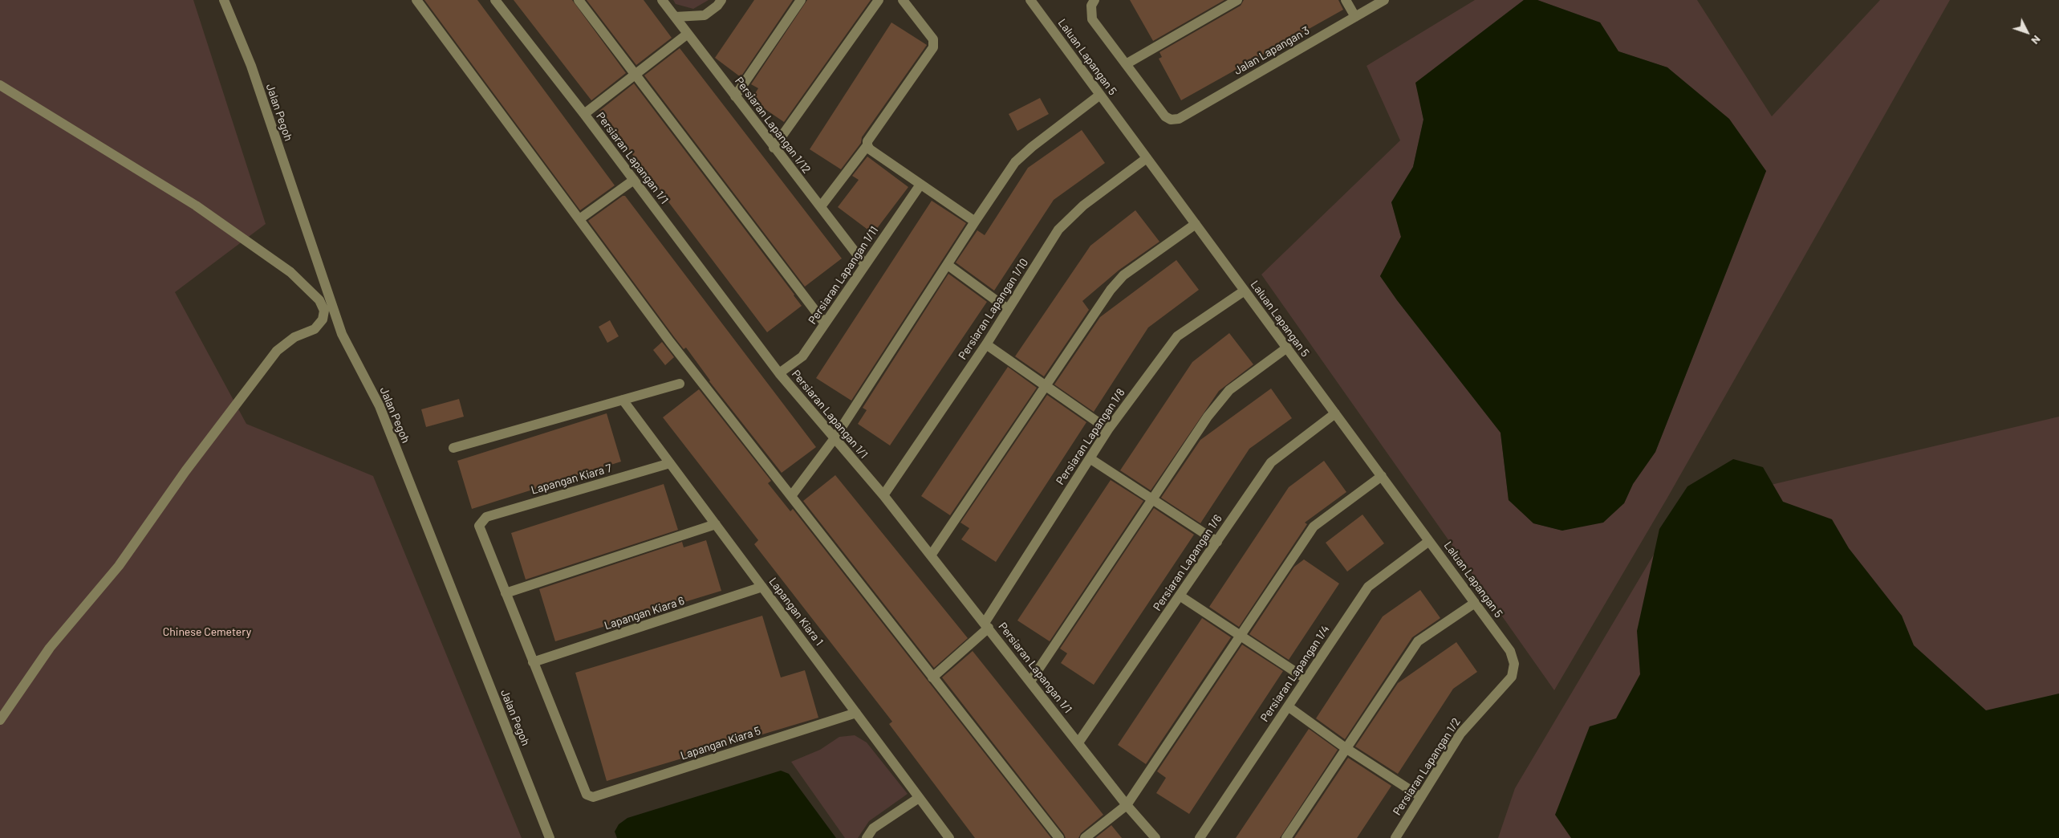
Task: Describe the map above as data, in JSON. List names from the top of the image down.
{
  "streets": {
    "street": [
      "Jalan Lapangan 3",
      "Laluan Lapangan 5",
      "Jalan Pegoh",
      "Persiaran Lapangan 1/12",
      "Persiaran Lapangan 1/1",
      "Persiaran Lapangan 1/11",
      "Persiaran Lapangan 1/10",
      "Persiaran Lapangan 1/8",
      "Lapangan Kiara 7",
      "Persiaran Lapangan 1/6",
      "Lapangan Kiara 1",
      "Lapangan Kiara 6",
      "Persiaran Lapangan 1/4",
      "Lapangan Kiara 5",
      "Persiaran Lapangan 1/2"
    ]
  },
  "crossings": [
    ["Laluan Lapangan 5", "Persiaran Lapangan 1/10"],
    ["Laluan Lapangan 5", "Persiaran Lapangan 1/8"],
    ["Laluan Lapangan 5", "Persiaran Lapangan 1/6"],
    ["Laluan Lapangan 5", "Persiaran Lapangan 1/4"],
    ["Laluan Lapangan 5", "Persiaran Lapangan 1/2"],
    ["Persiaran Lapangan 1/12", "Persiaran Lapangan 1/11"],
    ["Persiaran Lapangan 1/1", "Persiaran Lapangan 1/11"],
    ["Persiaran Lapangan 1/1", "Persiaran Lapangan 1/10"],
    ["Persiaran Lapangan 1/1", "Persiaran Lapangan 1/8"],
    ["Persiaran Lapangan 1/1", "Persiaran Lapangan 1/6"],
    ["Lapangan Kiara 7", "Lapangan Kiara 1"],
    ["Lapangan Kiara 1", "Lapangan Kiara 6"],
    ["Lapangan Kiara 1", "Lapangan Kiara 5"],
    ["Lapangan Kiara 6", "Lapangan Kiara 5"]
  ],
  "parks": ["Chinese Cemetery"],
  "north": "bottom right"
}
